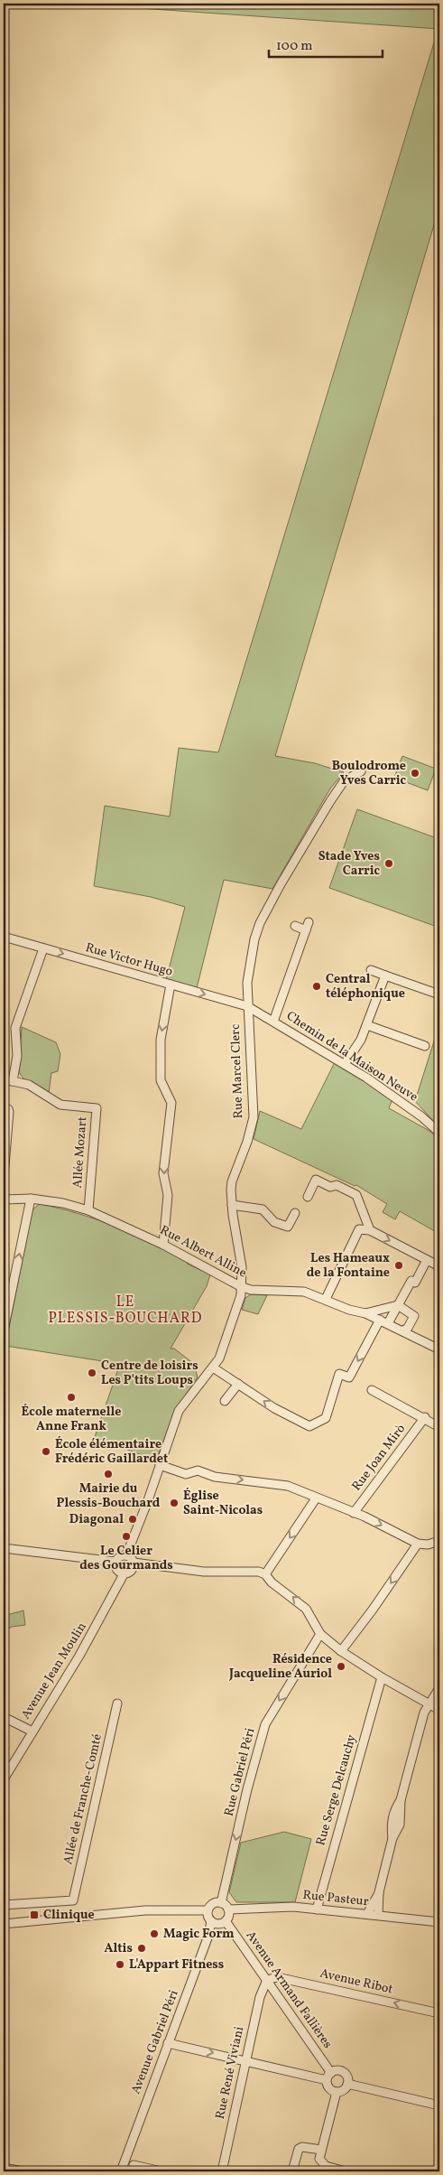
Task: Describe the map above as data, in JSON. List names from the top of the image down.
{
  "streets": {
    "street": [
      "Rue Victor Hugo",
      "Chemin de la Maison Neuve",
      "Rue Marcel Clerc",
      "Allée Mozart",
      "Rue Albert Alline",
      "Rue Joan Mirò",
      "Avenue Jean Moulin",
      "Rue Gabriel Péri",
      "Rue Serge Delcauchy",
      "Allée de Franche-Comté",
      "Rue Pasteur",
      "Avenue Ribot",
      "Avenue Armand Fallières",
      "Avenue Gabriel Péri",
      "Rue René Viviani"
    ]
  },
  "crossings": [
    ["Rue Victor Hugo", "Chemin de la Maison Neuve"],
    ["Rue Victor Hugo", "Rue Marcel Clerc"],
    ["Chemin de la Maison Neuve", "Rue Marcel Clerc"],
    ["Rue Marcel Clerc", "Rue Albert Alline"],
    ["Rue Marcel Clerc", "Avenue Jean Moulin"],
    ["Allée Mozart", "Rue Albert Alline"],
    ["Rue Gabriel Péri", "Rue Pasteur"],
    ["Rue Gabriel Péri", "Avenue Armand Fallières"],
    ["Rue Gabriel Péri", "Avenue Gabriel Péri"],
    ["Rue Serge Delcauchy", "Rue Pasteur"],
    ["Rue Pasteur", "Avenue Armand Fallières"],
    ["Rue Pasteur", "Avenue Gabriel Péri"],
    ["Avenue Ribot", "Avenue Armand Fallières"],
    ["Avenue Ribot", "Rue René Viviani"],
    ["Avenue Armand Fallières", "Avenue Gabriel Péri"],
    ["Avenue Armand Fallières", "Rue René Viviani"]
  ],
  "one_way": ["Rue Victor Hugo", "Rue Gabriel Péri", "Avenue Ribot"],
  "districts": ["LE PLESSIS-BOUCHARD"],
  "places": {
    "other": [
      "Boulodrome Yves Carric",
      "Stade Yves Carric",
      "Central téléphonique",
      "Les Hameaux de la Fontaine",
      "Centre de loisirs Les P'tits Loups",
      "École maternelle Anne Frank",
      "École élémentaire Frédéric Gaillardet",
      "Mairie du Plessis-Bouchard",
      "Église Saint-Nicolas",
      "Diagonal",
      "Le Celier des Gourmands",
      "Résidence Jacqueline Auriol",
      "Magic Form",
      "Altis",
      "L'Appart Fitness"
    ],
    "transit": ["Clinique"]
  },
  "scale_bar": "100 m"
}
